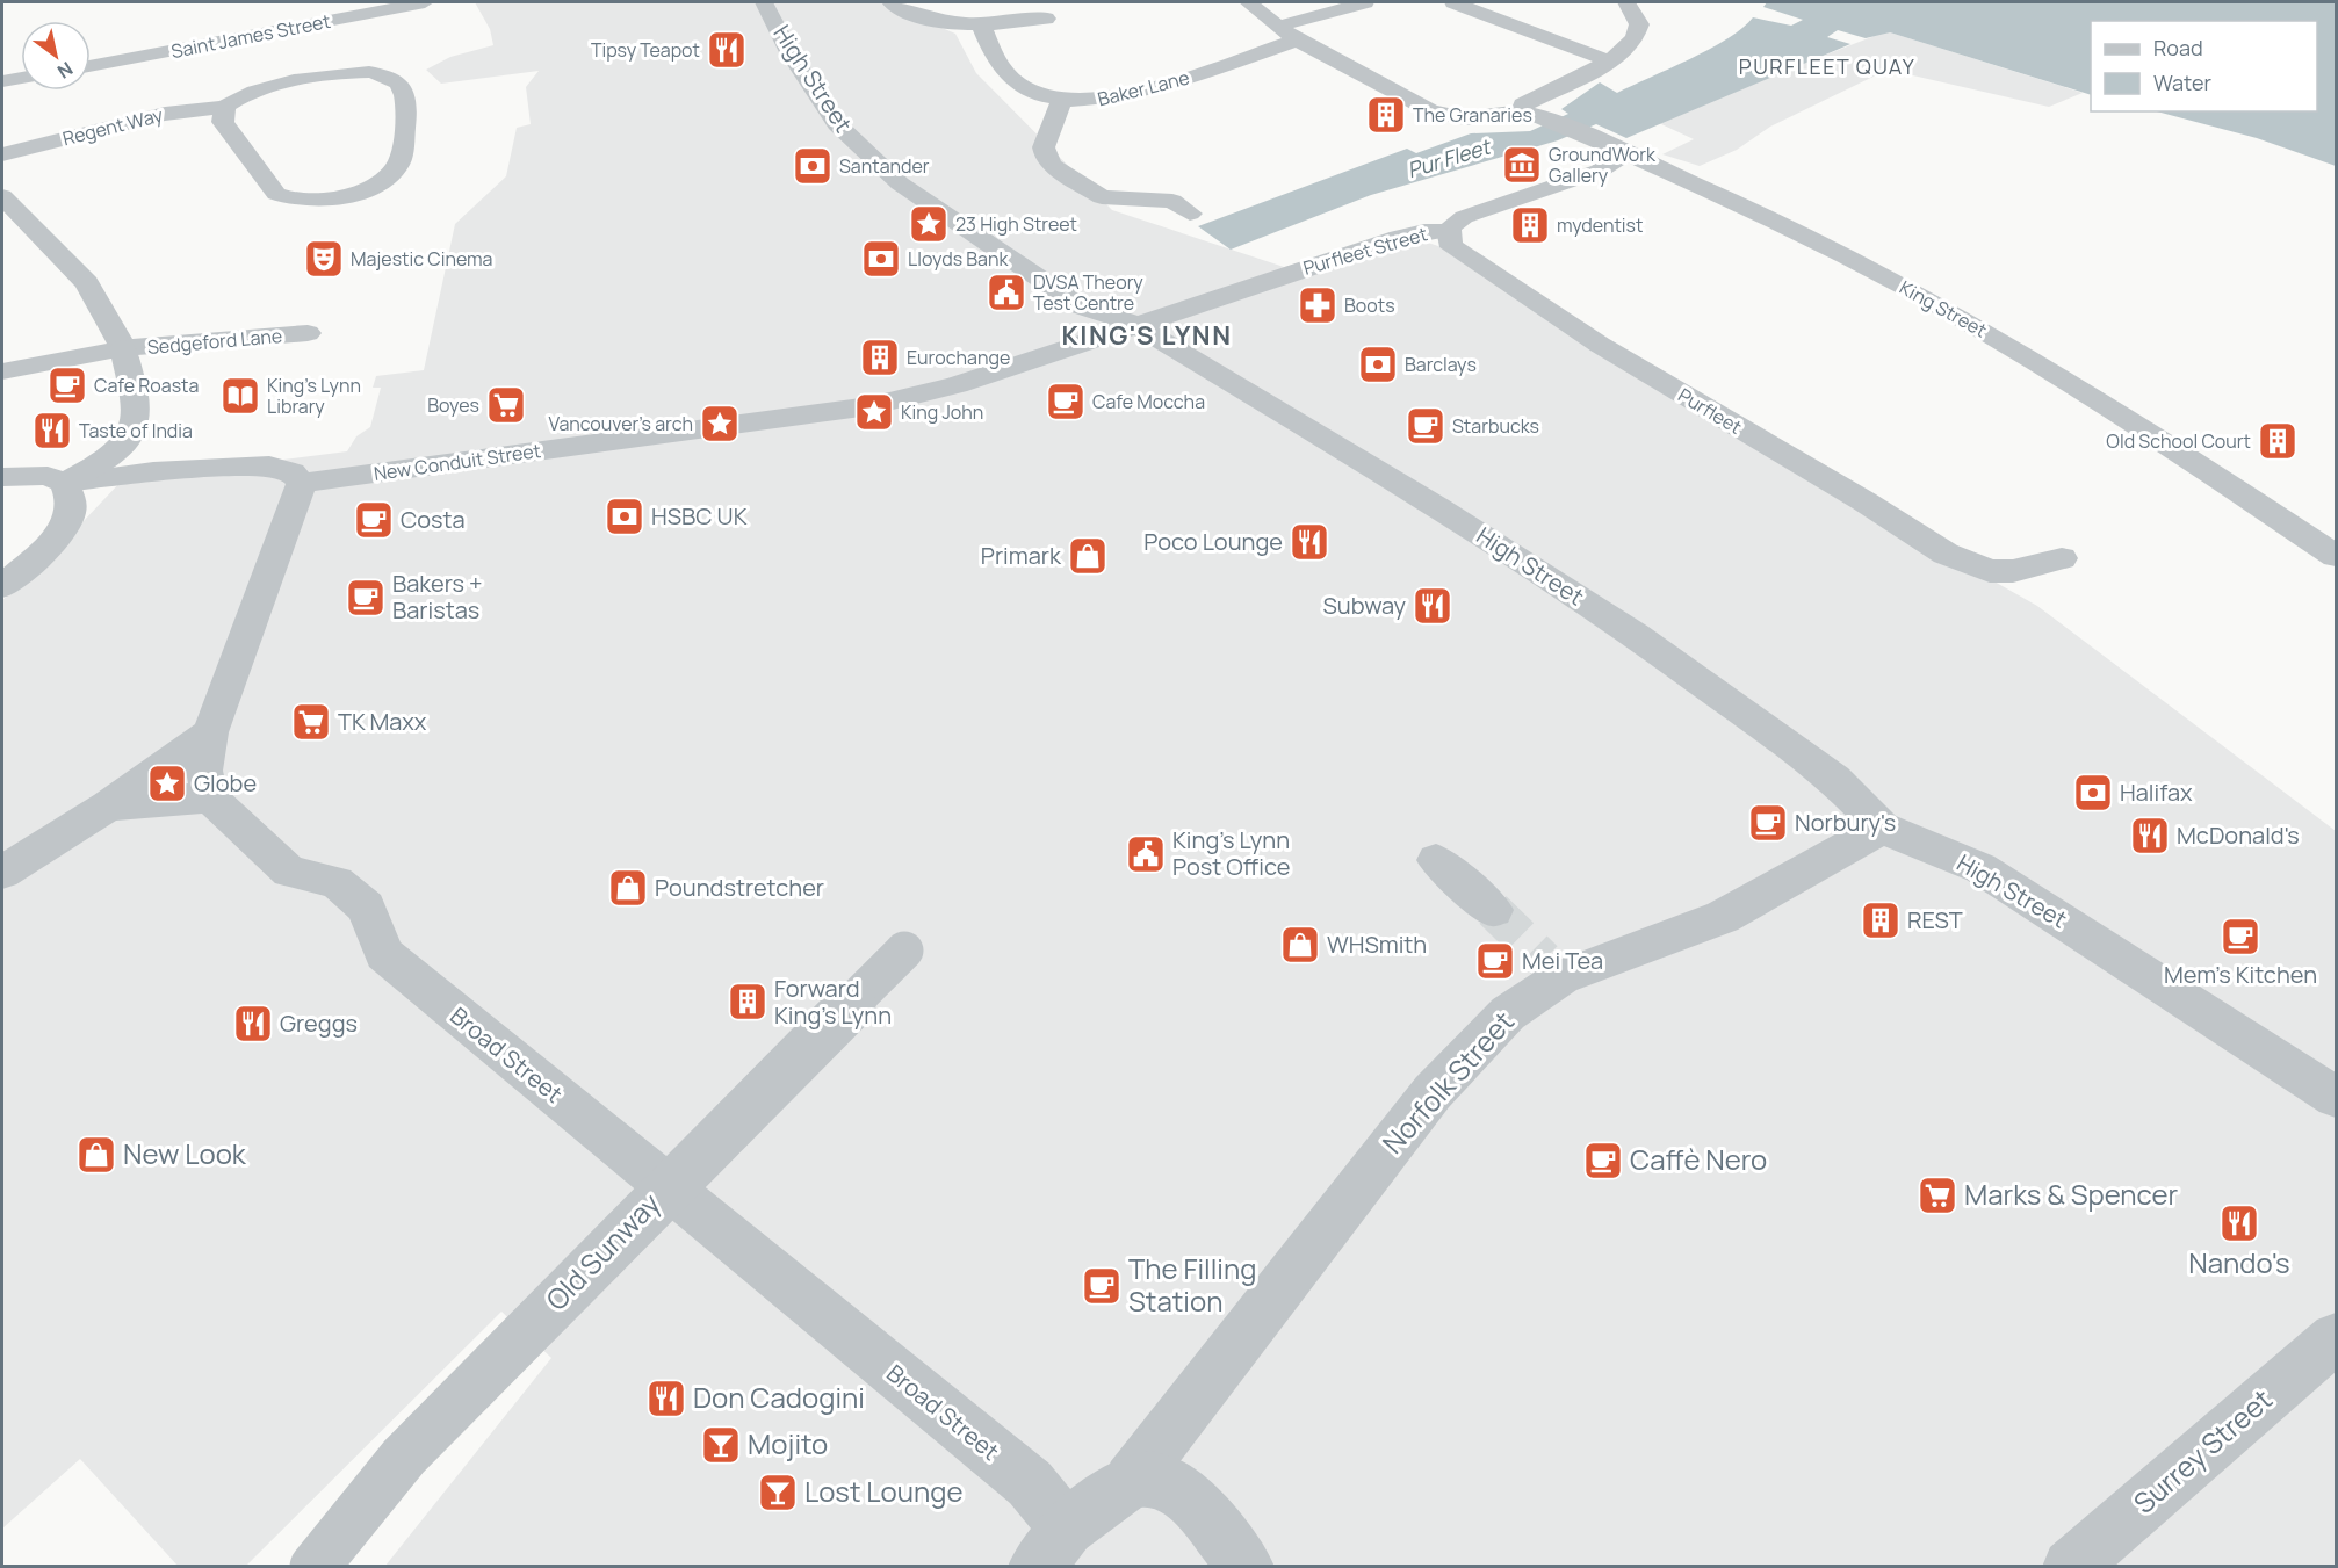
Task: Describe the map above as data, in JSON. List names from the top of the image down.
{
  "streets": {
    "street": [
      "Saint James Street",
      "High Street",
      "Baker Lane",
      "Regent Way",
      "Purfleet Street",
      "King Street",
      "Sedgeford Lane",
      "Purfleet",
      "New Conduit Street",
      "Broad Street",
      "Norfolk Street",
      "Old Sunway",
      "Surrey Street"
    ]
  },
  "crossings": [
    ["High Street", "Purfleet Street"],
    ["High Street", "New Conduit Street"],
    ["High Street", "Norfolk Street"],
    ["Purfleet Street", "King Street"],
    ["Purfleet Street", "Purfleet"],
    ["Purfleet Street", "New Conduit Street"],
    ["Broad Street", "Norfolk Street"]
  ],
  "districts": ["PURFLEET QUAY", "KING'S LYNN"],
  "water": ["Pur Fleet"],
  "places": {
    "restaurant": [
      "Tipsy Teapot",
      "Taste of India",
      "Poco Lounge",
      "Subway",
      "McDonald's",
      "Greggs",
      "Nando's",
      "Don Cadogini"
    ],
    "building": [
      "The Granaries",
      "mydentist",
      "Eurochange",
      "Old School Court",
      "REST",
      "Forward King's Lynn"
    ],
    "museum": ["GroundWork Gallery"],
    "bank": [
      "Santander",
      "Lloyds Bank",
      "Barclays",
      "HSBC UK",
      "Halifax"
    ],
    "place": [
      "23 High Street",
      "King John",
      "Vancouver's arch",
      "Globe"
    ],
    "theatre": ["Majestic Cinema"],
    "public building": ["DVSA Theory Test Centre", "King's Lynn Post Office"],
    "pharmacy": ["Boots"],
    "cafe": [
      "Cafe Roasta",
      "Cafe Moccha",
      "Starbucks",
      "Costa",
      "Bakers + Baristas",
      "Norbury's",
      "Mem's Kitchen",
      "Mei Tea",
      "Caffè Nero",
      "The Filling Station"
    ],
    "library": ["King's Lynn Library"],
    "supermarket": ["Boyes", "TK Maxx", "Marks & Spencer"],
    "shop": [
      "Primark",
      "Poundstretcher",
      "WHSmith",
      "New Look"
    ],
    "bar": ["Mojito", "Lost Lounge"]
  },
  "legend": ["Road", "Water"],
  "north": "bottom right"
}
